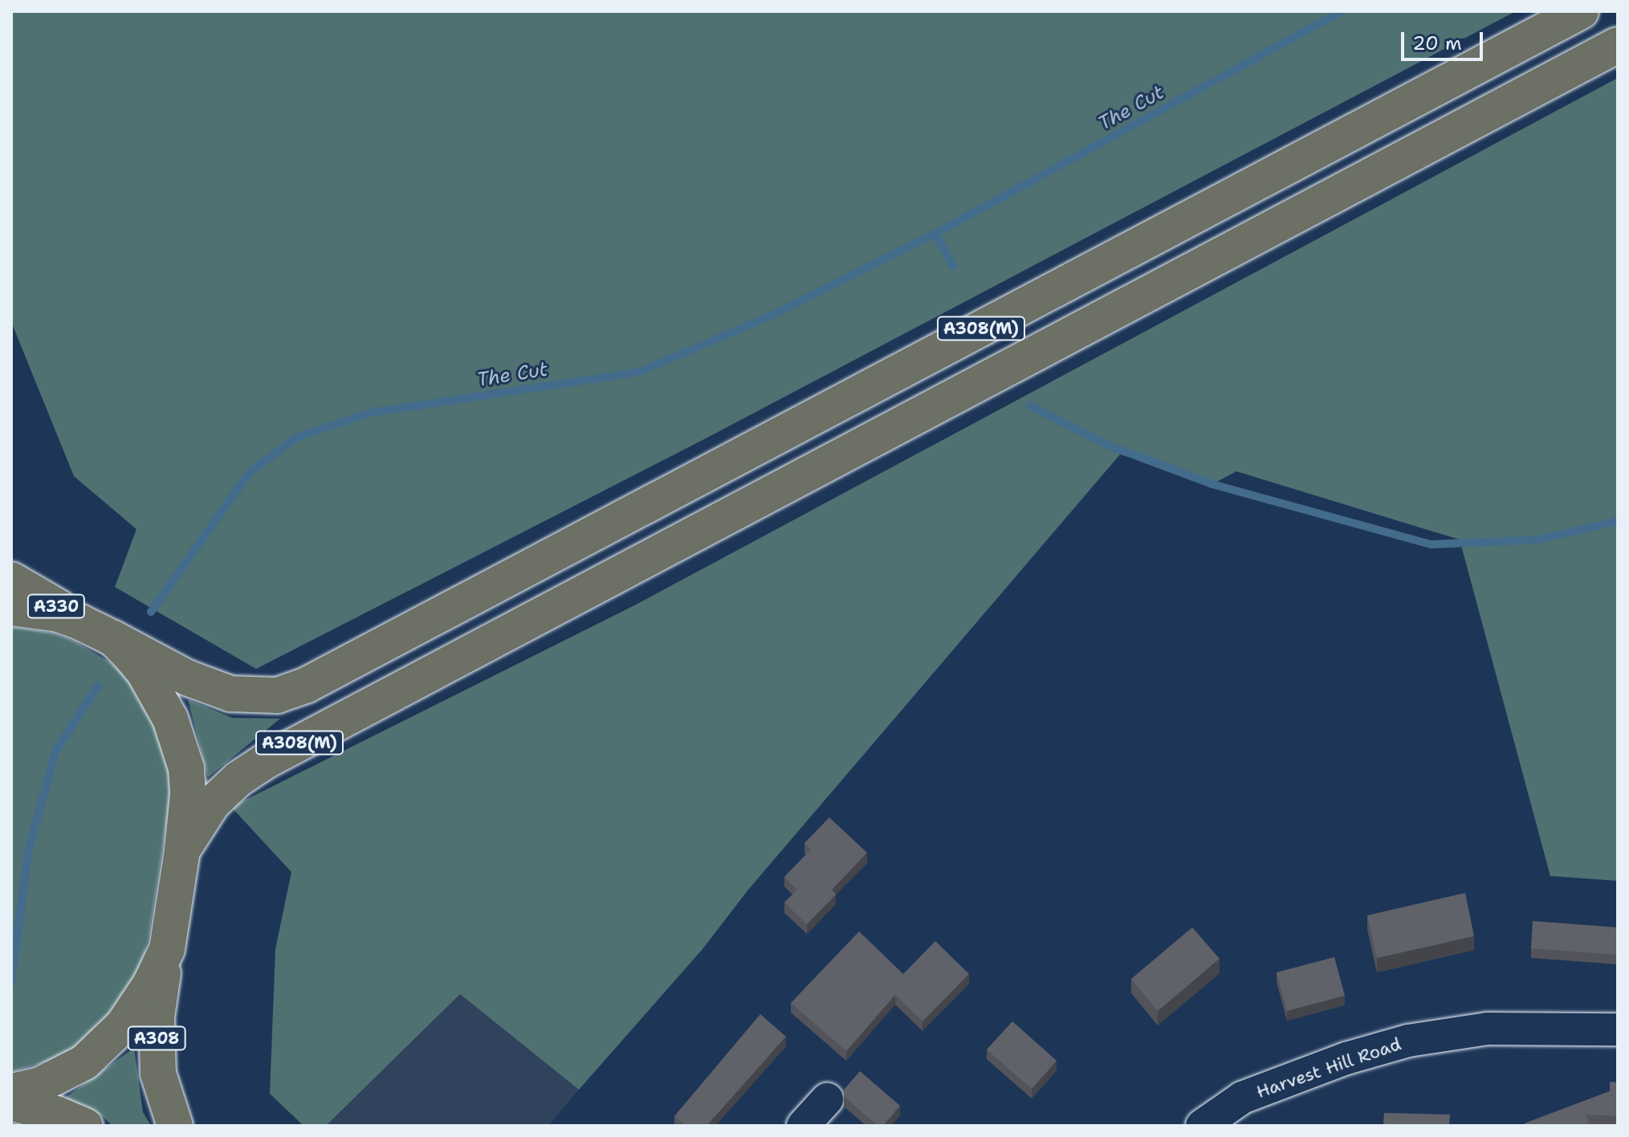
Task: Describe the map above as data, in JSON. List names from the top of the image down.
{
  "streets": {
    "main road": ["A308(M)", "A330", "A308"],
    "street": ["Harvest Hill Road"]
  },
  "crossings": [
    ["A308(M)", "A330"]
  ],
  "water": ["The Cut"],
  "scale_bar": "20 m"
}
